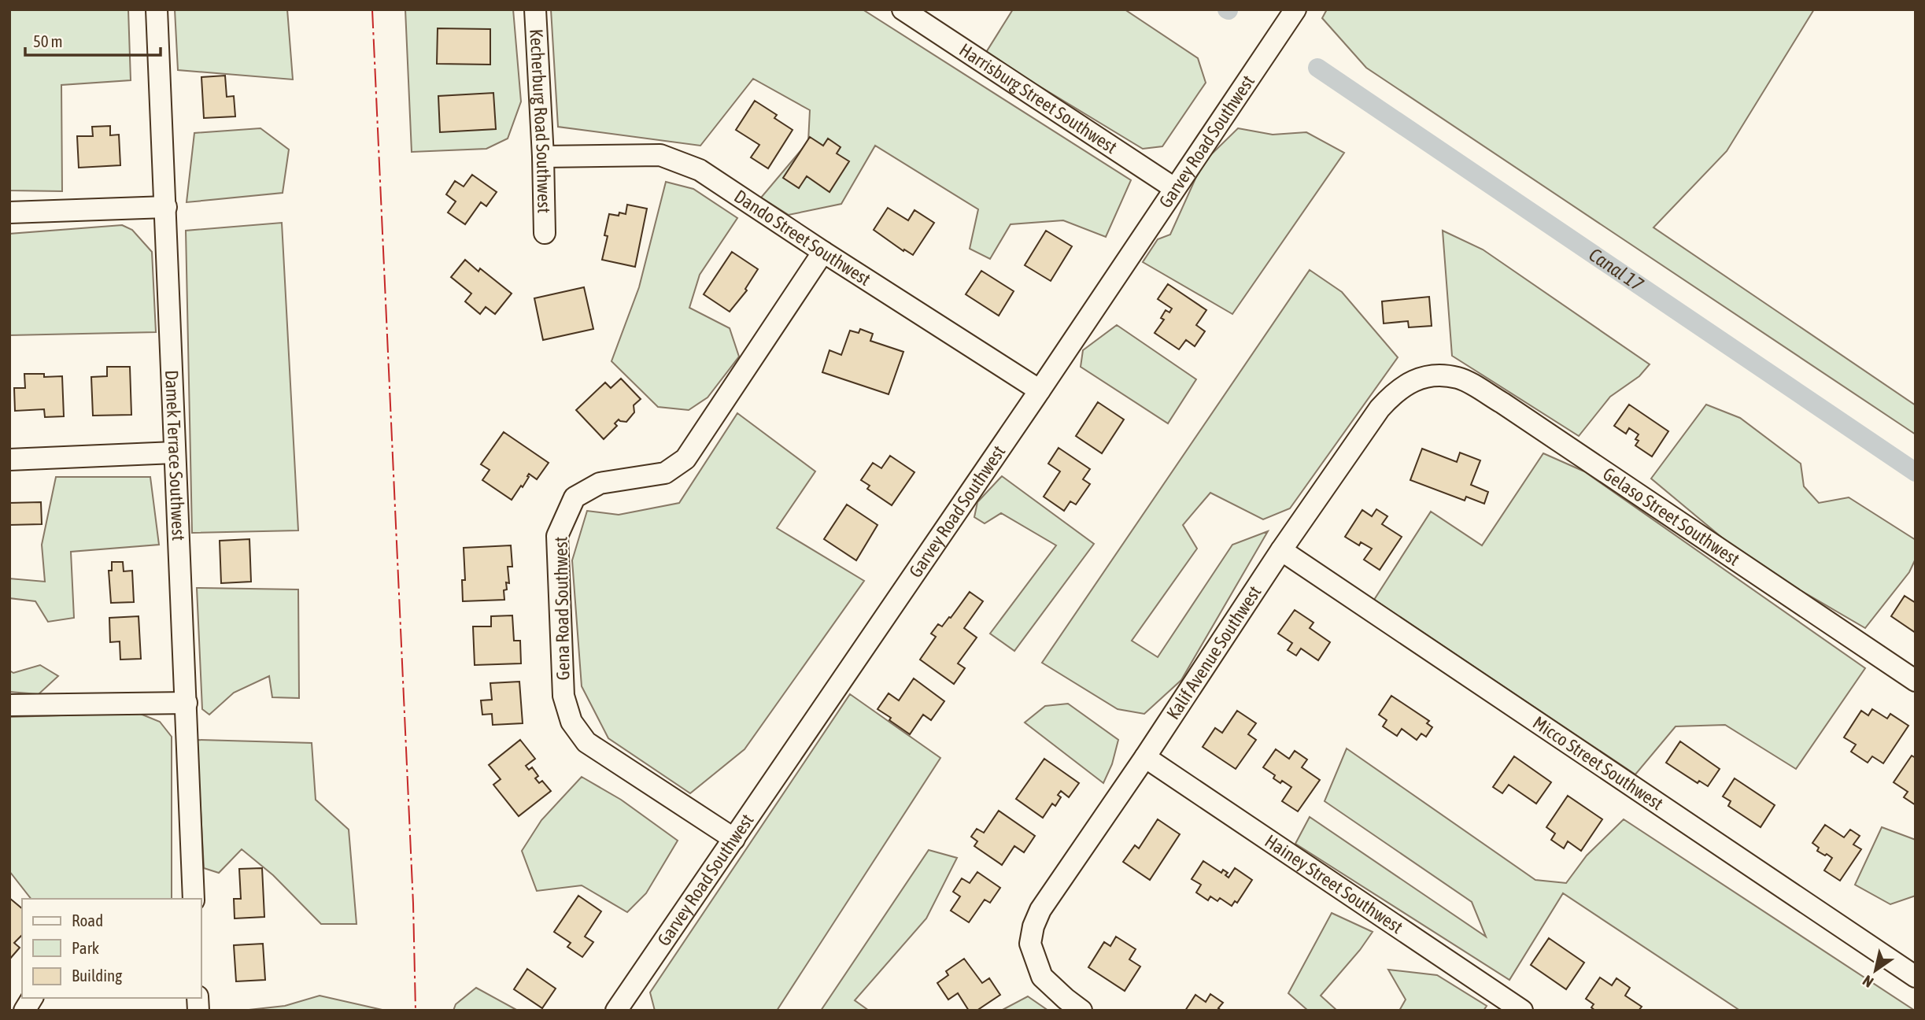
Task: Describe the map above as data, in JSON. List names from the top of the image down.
{
  "streets": {
    "street": [
      "Harrisburg Street Southwest",
      "Kecherburg Road Southwest",
      "Garvey Road Southwest",
      "Dando Street Southwest",
      "Damek Terrace Southwest",
      "Gelaso Street Southwest",
      "Gena Road Southwest",
      "Kalif Avenue Southwest",
      "Micco Street Southwest",
      "Hainey Street Southwest"
    ]
  },
  "crossings": [
    ["Harrisburg Street Southwest", "Garvey Road Southwest"],
    ["Kecherburg Road Southwest", "Dando Street Southwest"],
    ["Garvey Road Southwest", "Dando Street Southwest"],
    ["Garvey Road Southwest", "Gena Road Southwest"],
    ["Dando Street Southwest", "Gena Road Southwest"],
    ["Gelaso Street Southwest", "Kalif Avenue Southwest"],
    ["Kalif Avenue Southwest", "Micco Street Southwest"],
    ["Kalif Avenue Southwest", "Hainey Street Southwest"]
  ],
  "water": ["Canal 17"],
  "legend": ["Road", "Park", "Building"],
  "scale_bar": "50 m",
  "north": "bottom left"
}
